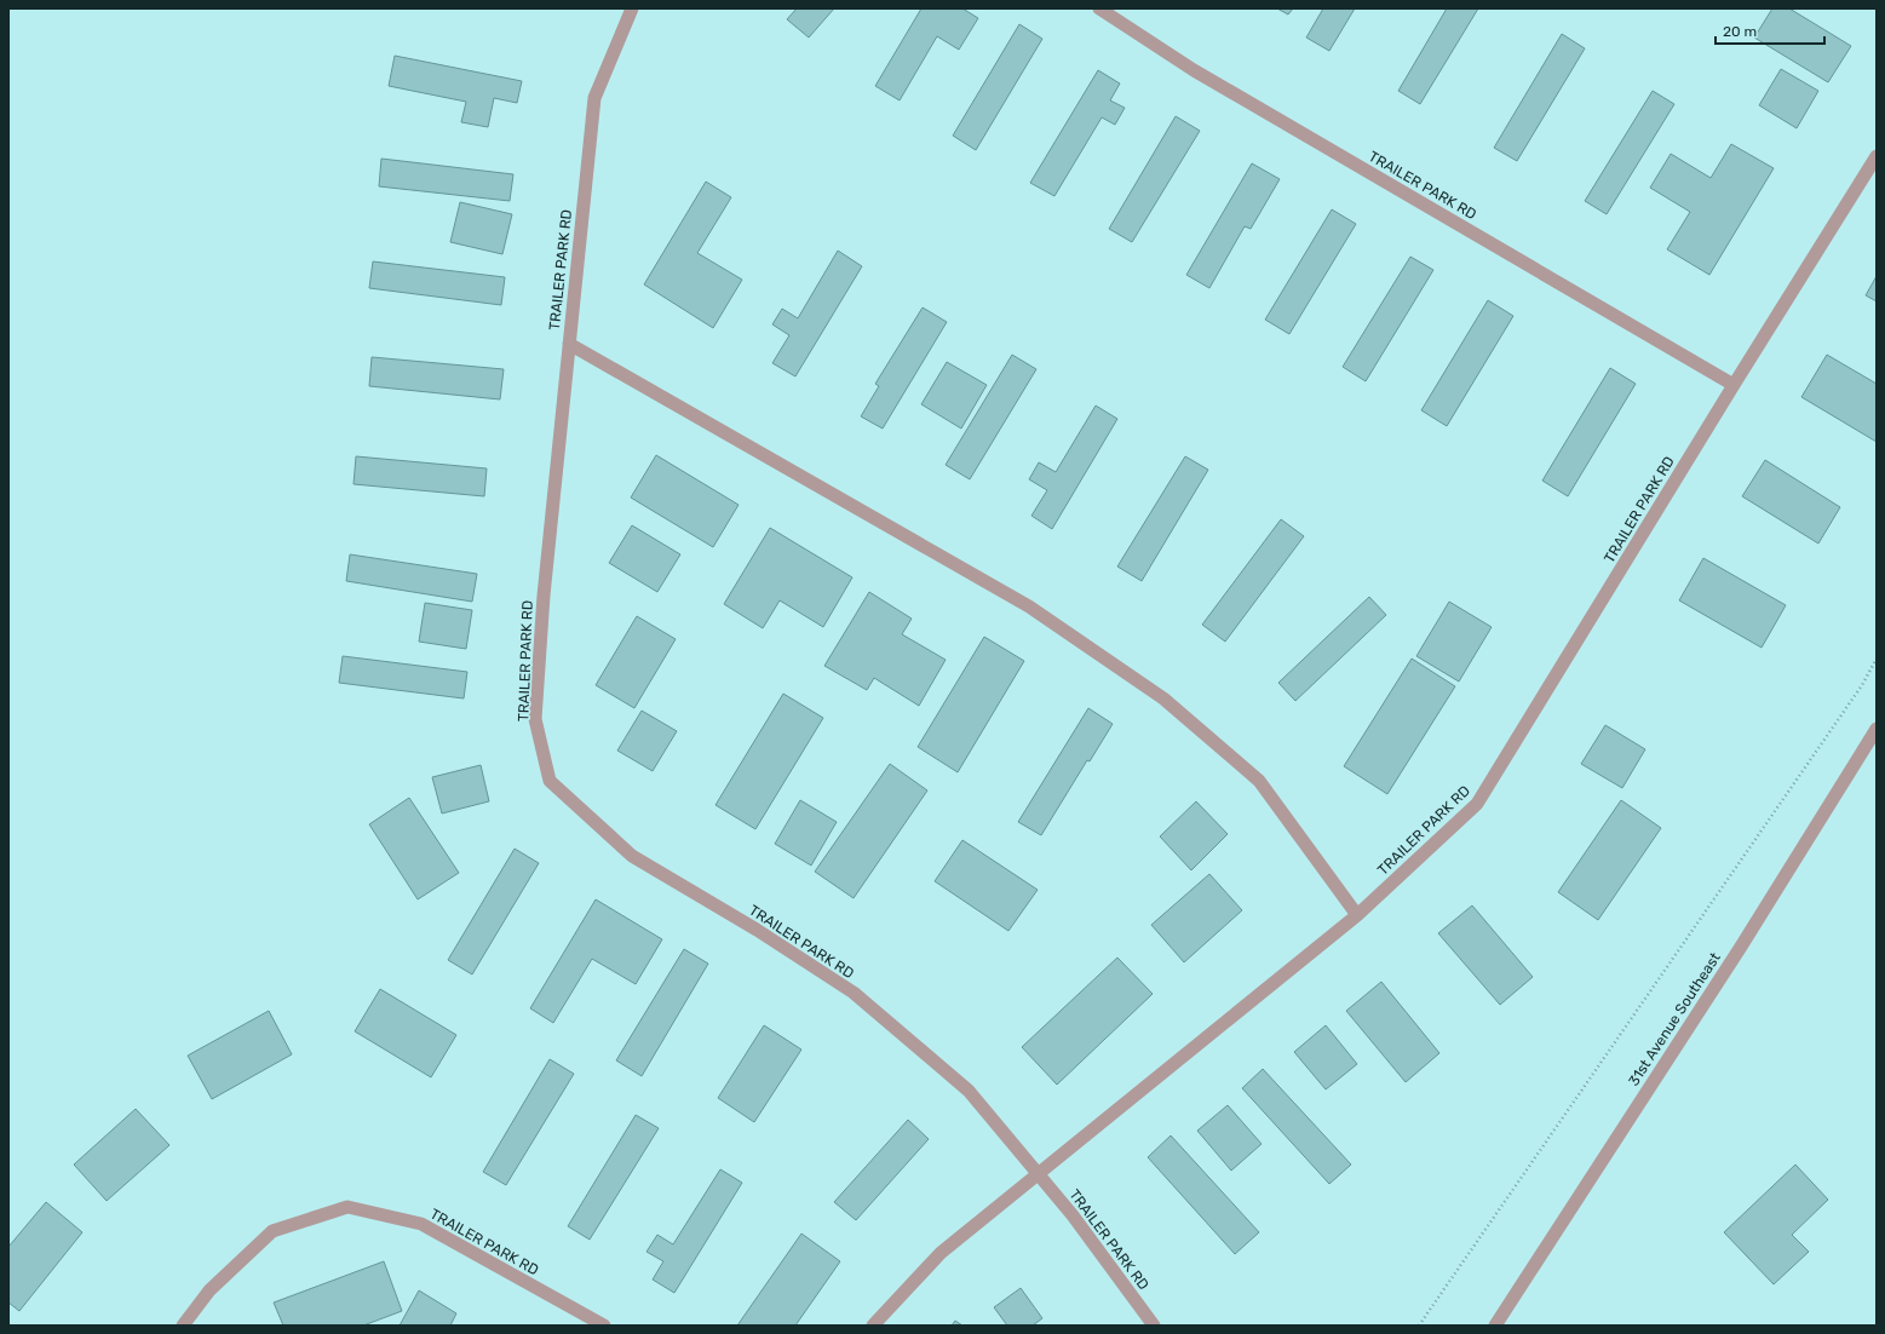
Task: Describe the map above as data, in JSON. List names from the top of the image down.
{
  "streets": {
    "street": ["TRAILER PARK RD", "31st Avenue Southeast"]
  },
  "scale_bar": "20 m"
}
